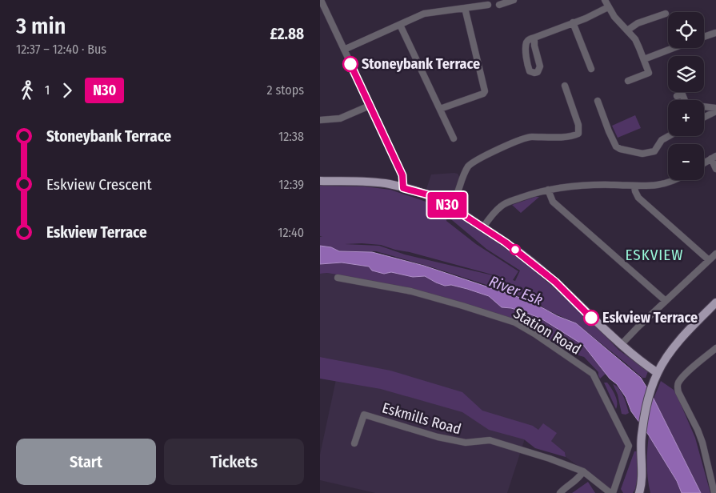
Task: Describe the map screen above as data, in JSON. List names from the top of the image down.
{
  "streets": {
    "street": ["Station Road", "Eskmills Road"]
  },
  "crossings": [
    ["Station Road", "Eskmills Road"]
  ],
  "districts": ["ESKVIEW"],
  "water": ["River Esk"],
  "places": ["Stoneybank Terrace", "Eskview Terrace"],
  "lines": ["bus line N30"],
  "page": {
    "heading": ["3 min", "12:37 – 12:40 · Bus", "£2.88"],
    "on_map": "N30",
    "map_buttons": ["+", "−"],
    "legs": ["1", "N30", "2 stops"],
    "list": [
      {
        "name": "Stoneybank Terrace",
        "value": "12:38"
      },
      {
        "name": "Eskview Crescent",
        "value": "12:39"
      },
      {
        "name": "Eskview Terrace",
        "value": "12:40"
      }
    ],
    "buttons": ["Start", "Tickets"]
  }
}
